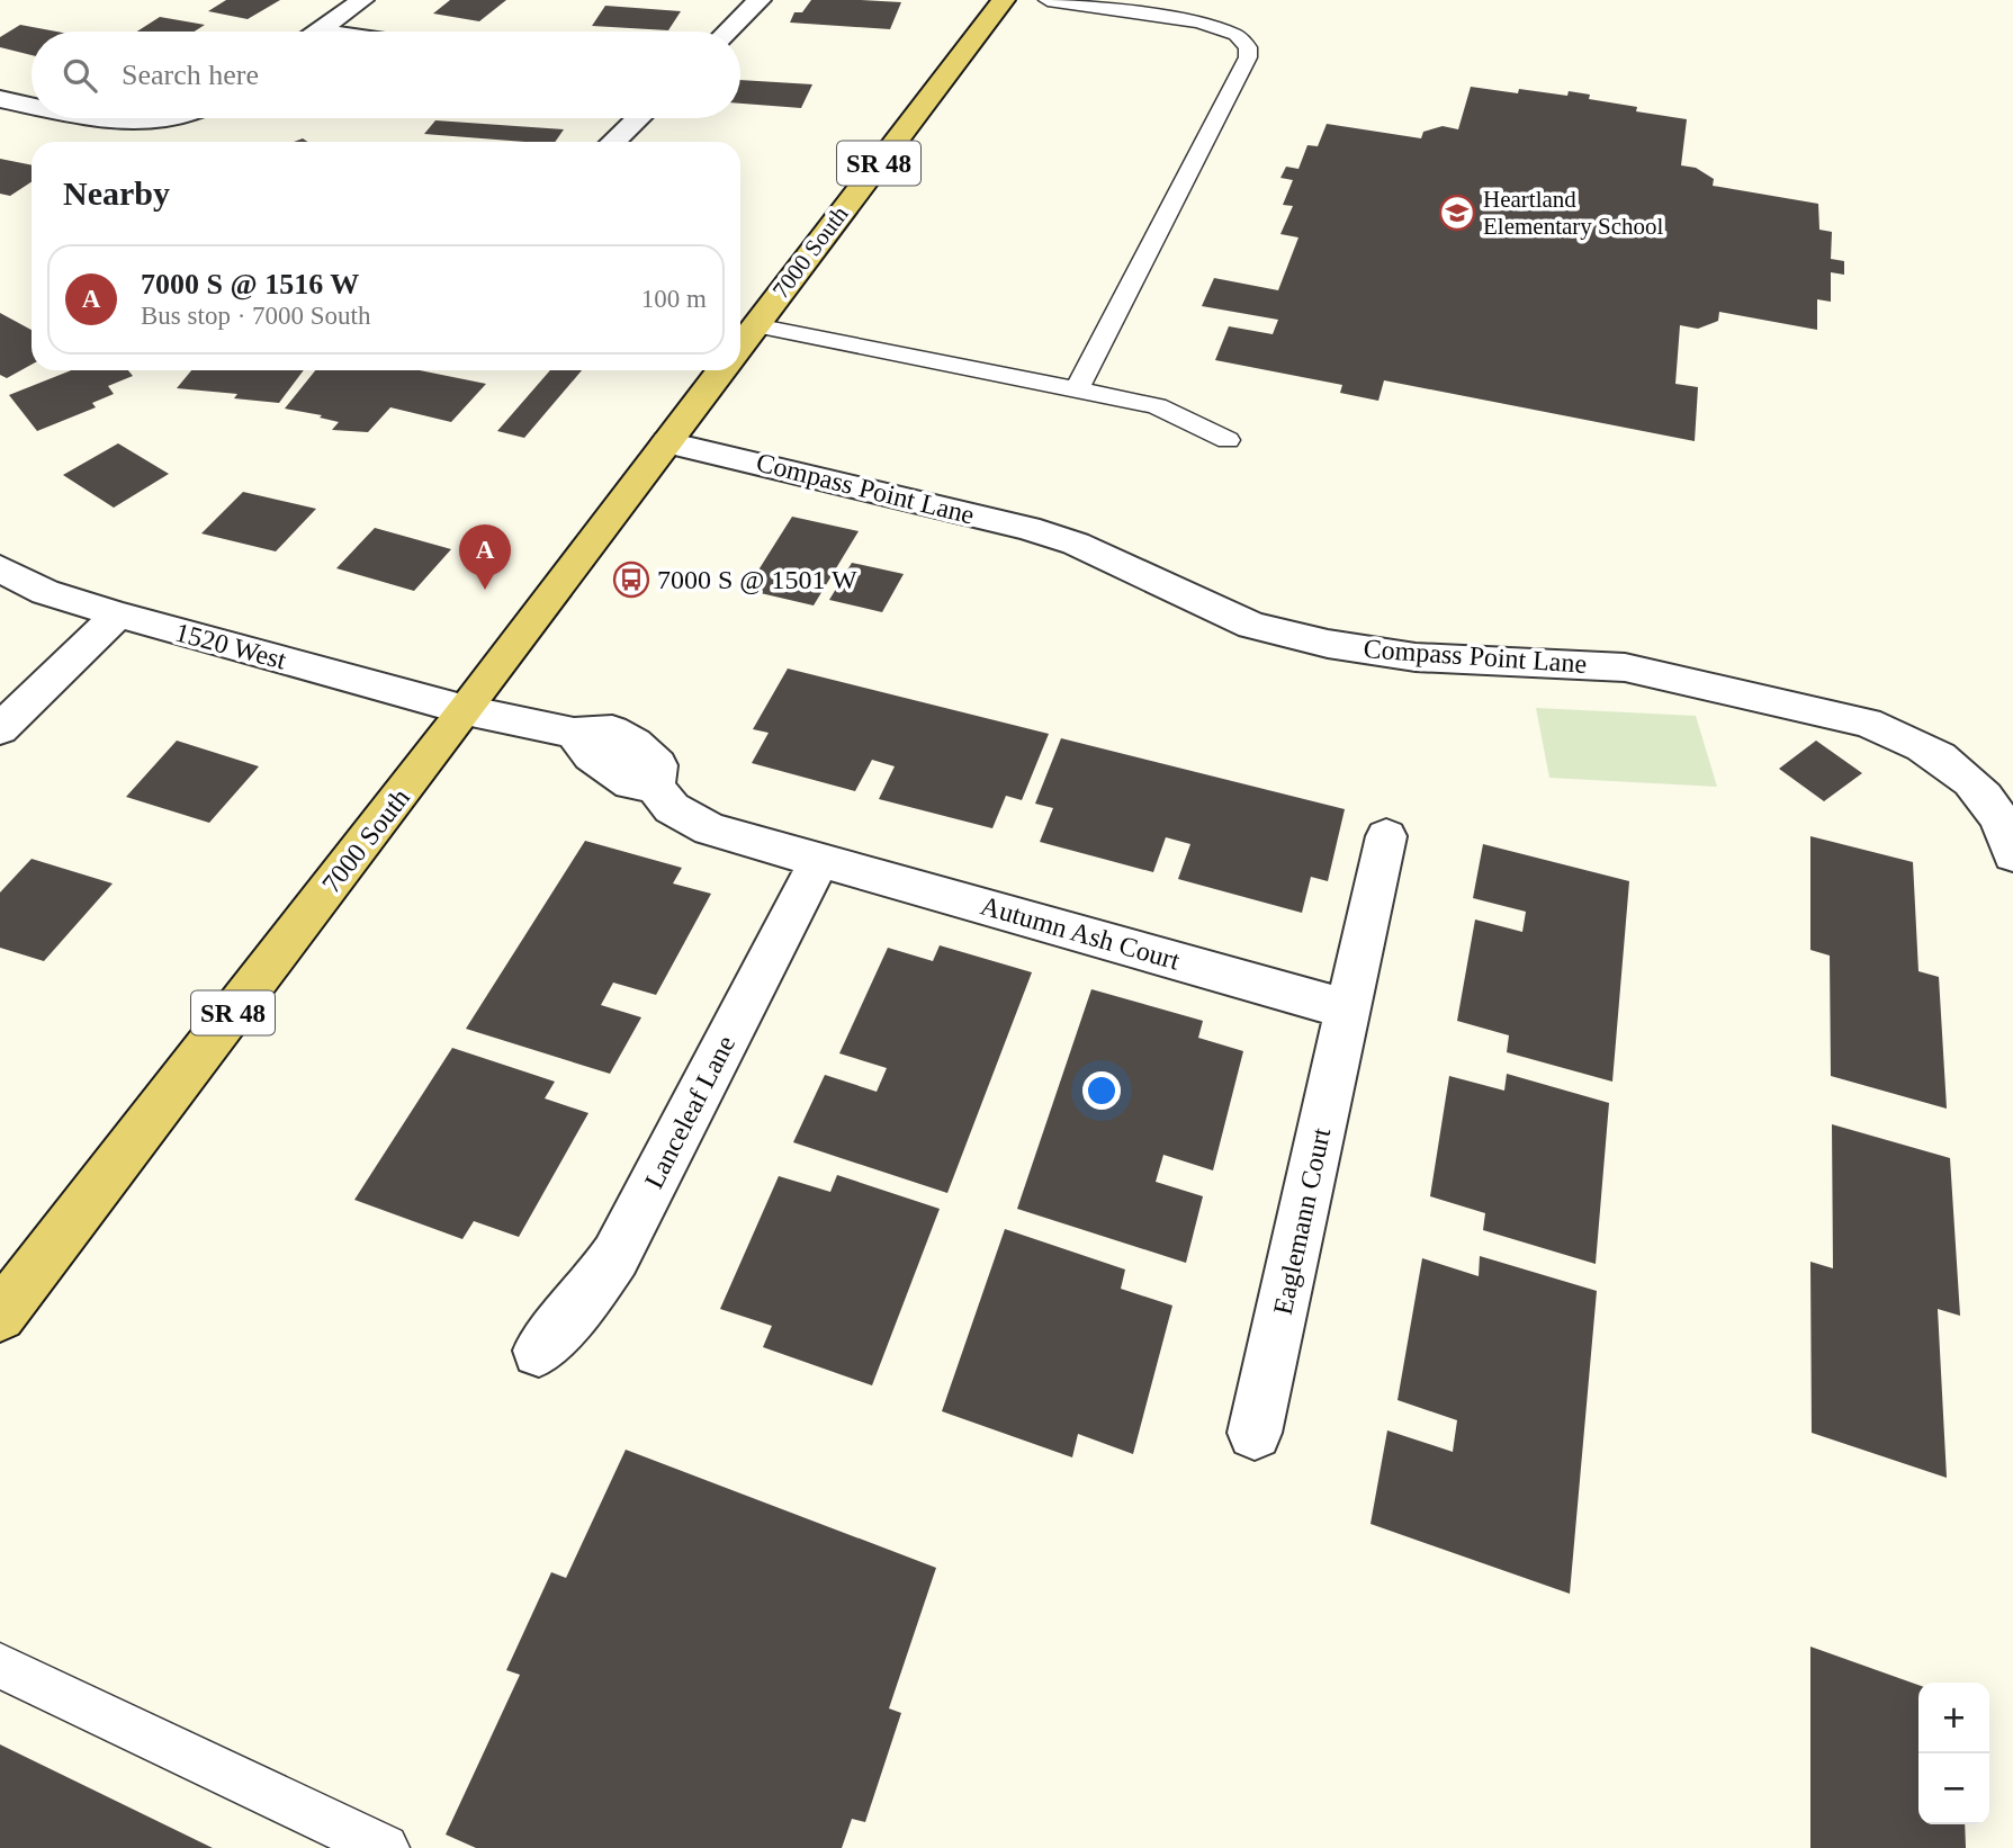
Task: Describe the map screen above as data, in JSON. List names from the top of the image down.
{
  "streets": {
    "main road": ["SR 48", "7000 South"],
    "street": [
      "Compass Point Lane",
      "1520 West",
      "Autumn Ash Court",
      "Lanceleaf Lane",
      "Eaglemann Court"
    ]
  },
  "crossings": [
    ["7000 South", "Compass Point Lane"],
    ["7000 South", "1520 West"],
    ["7000 South", "Autumn Ash Court"],
    ["1520 West", "Autumn Ash Court"],
    ["Autumn Ash Court", "Lanceleaf Lane"],
    ["Autumn Ash Court", "Eaglemann Court"]
  ],
  "places": {
    "school or university": ["Heartland Elementary School"],
    "bus stop": ["7000 S @ 1501 W"]
  },
  "page": {
    "search": "Search here",
    "heading": "Nearby",
    "list": [
      {
        "mark": "A",
        "name": "7000 S @ 1516 W",
        "note": "Bus stop · 7000 South",
        "value": "100 m"
      }
    ],
    "pins": "A",
    "map_buttons": ["+", "−"]
  }
}
